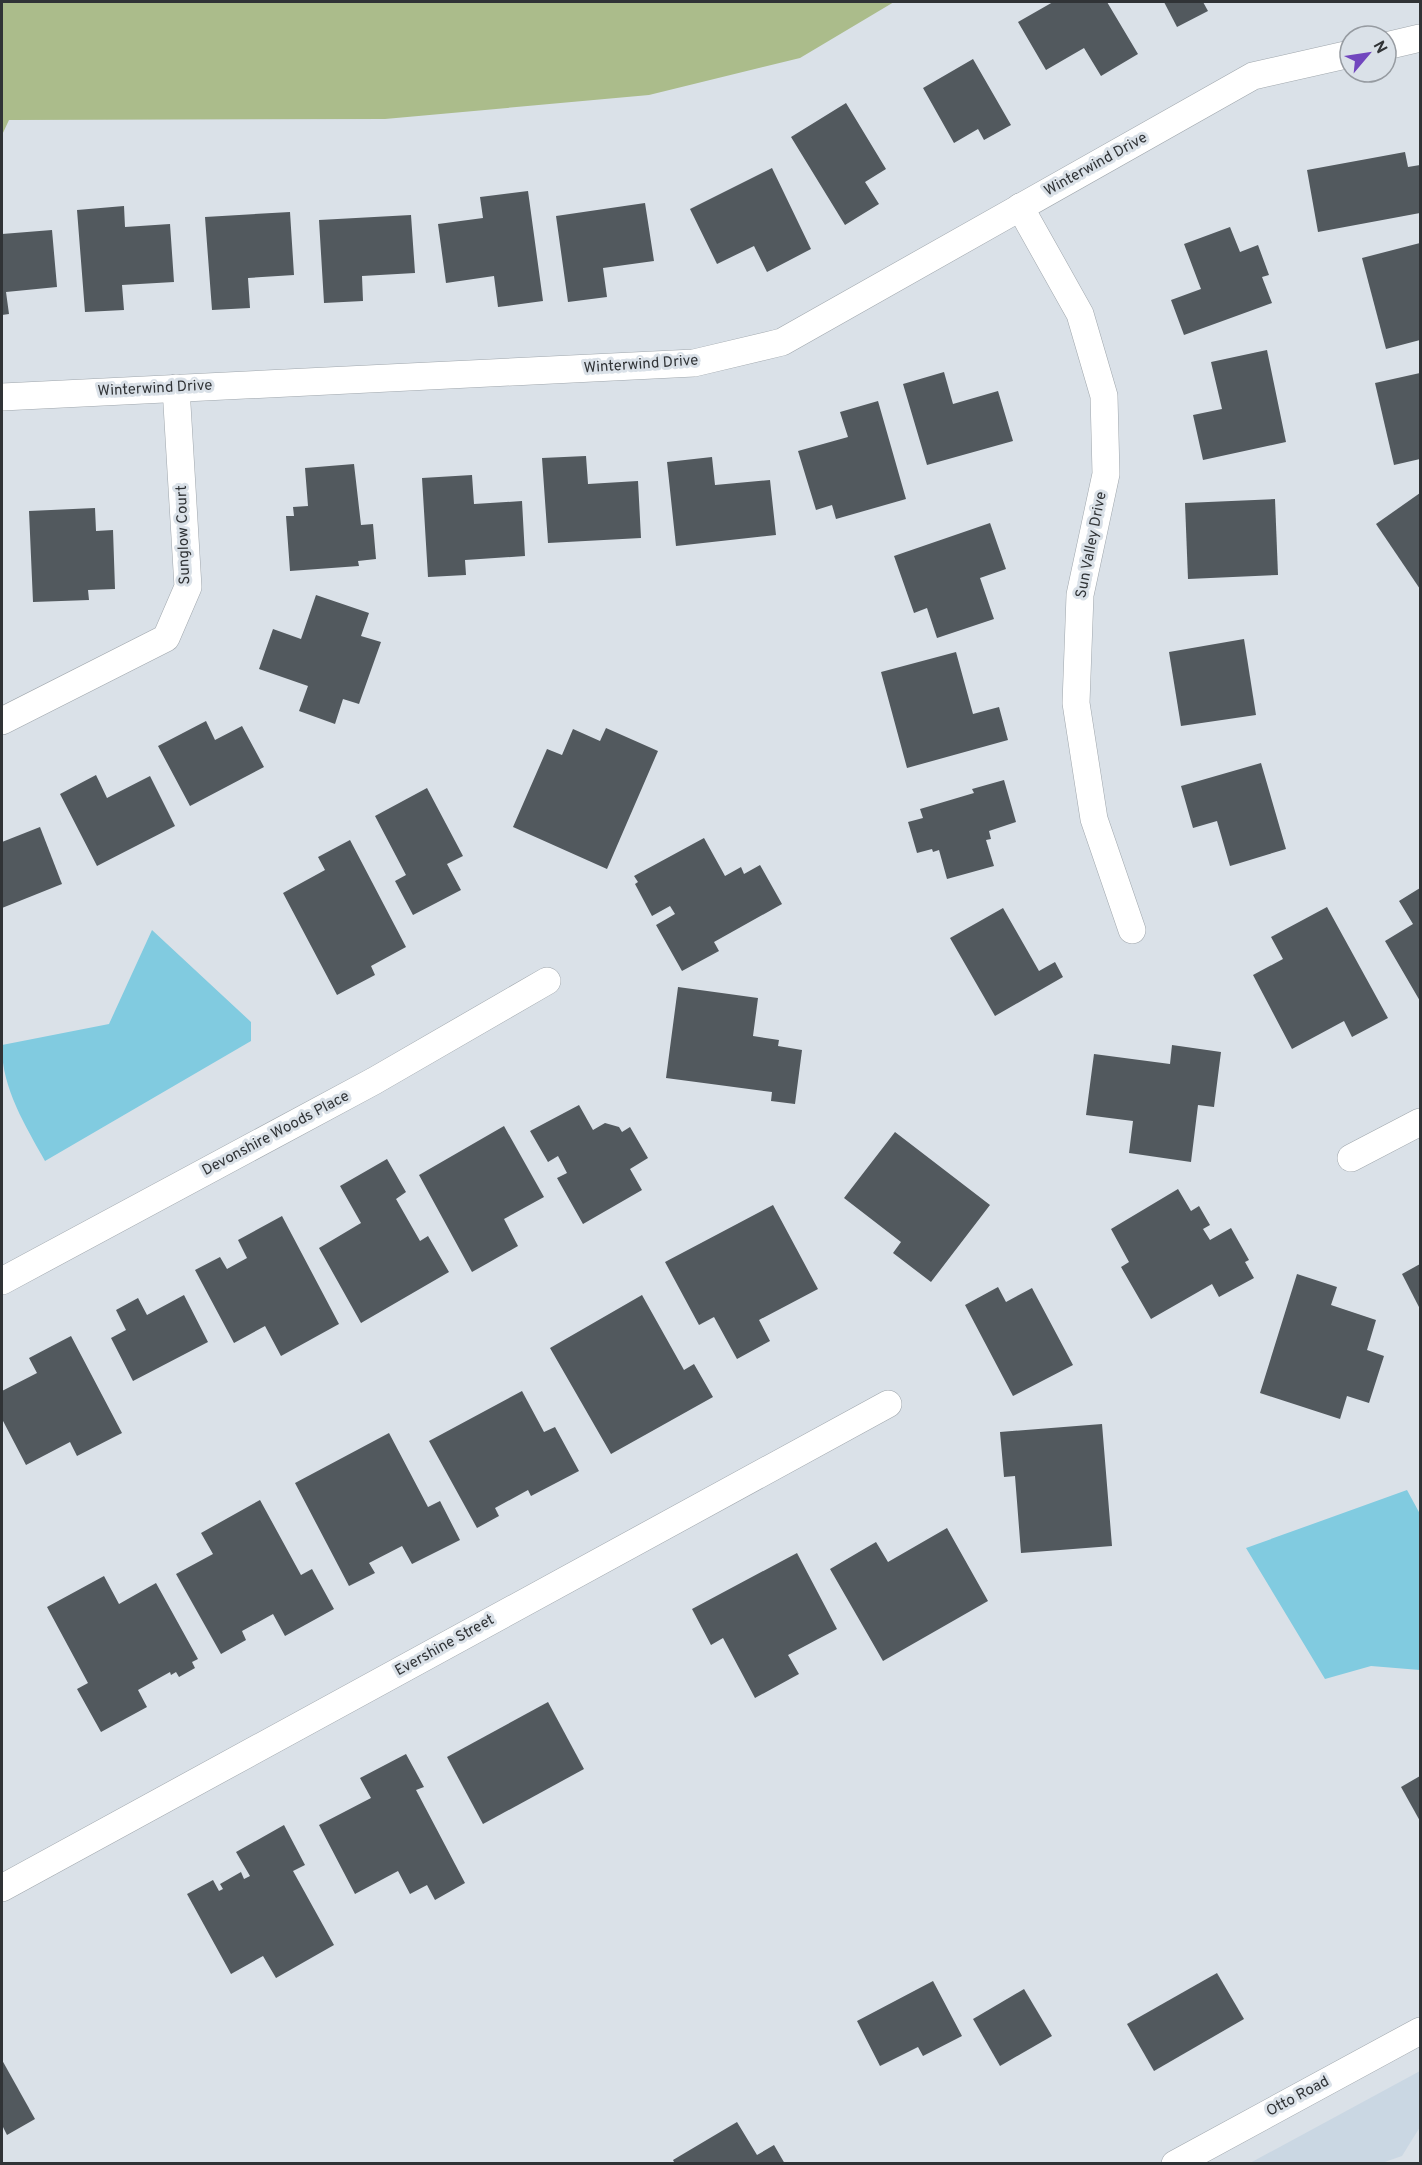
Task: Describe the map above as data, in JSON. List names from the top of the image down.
{
  "streets": {
    "street": [
      "Winterwind Drive",
      "Sunglow Court",
      "Sun Valley Drive",
      "Devonshire Woods Place",
      "Evershine Street",
      "Otto Road"
    ]
  },
  "crossings": [
    ["Winterwind Drive", "Sunglow Court"],
    ["Winterwind Drive", "Sun Valley Drive"]
  ],
  "north": "top right"
}
